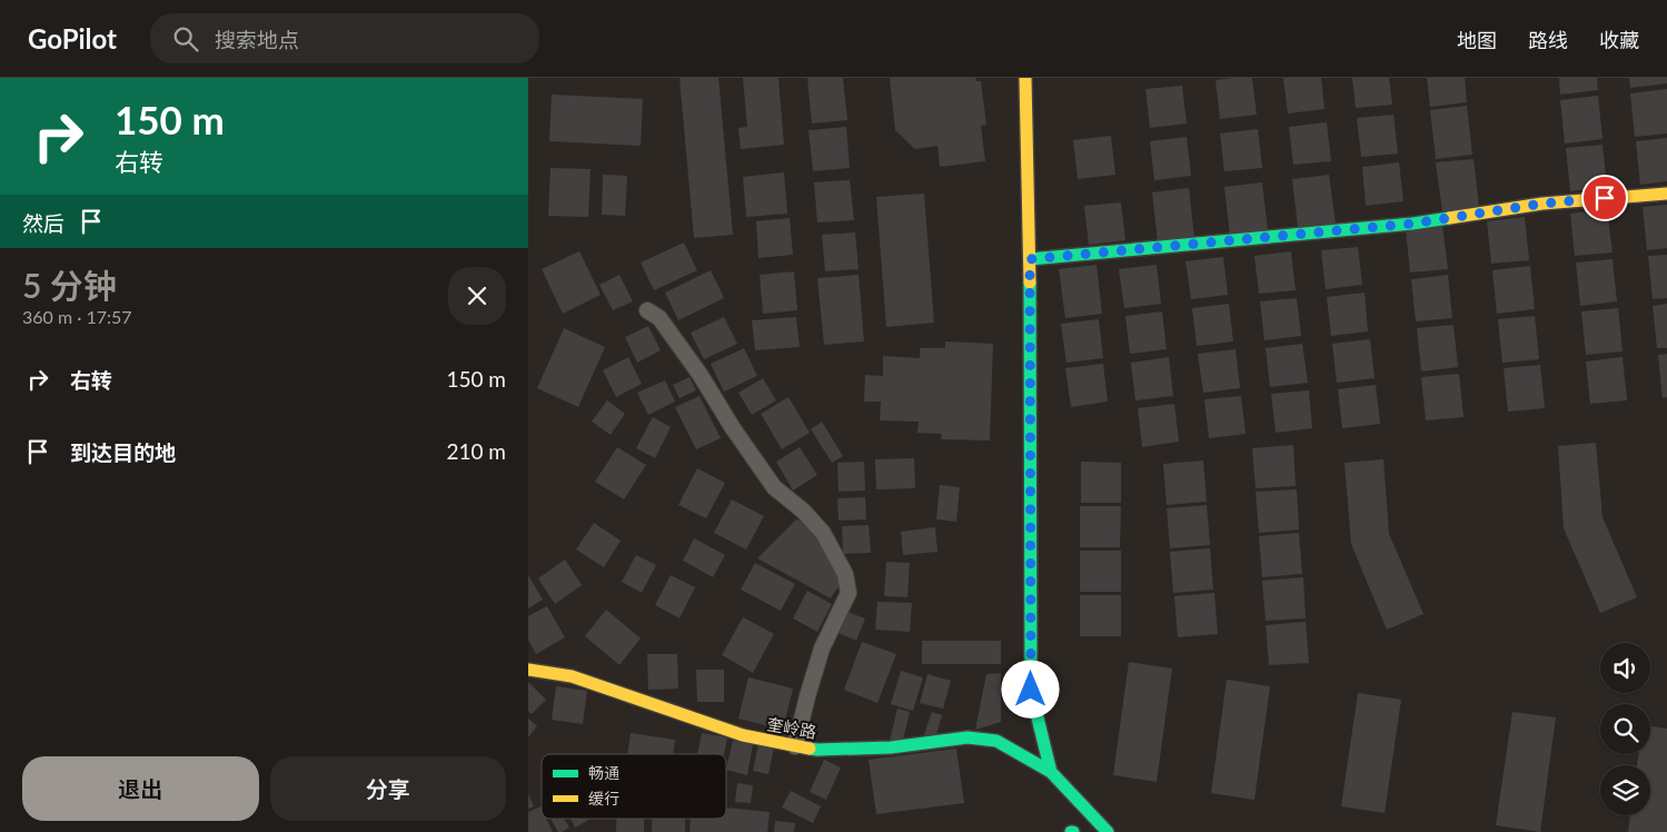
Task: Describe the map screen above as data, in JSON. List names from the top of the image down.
{
  "streets": {
    "street": ["奎岭路"]
  },
  "legend": ["畅通", "缓行"],
  "page": {
    "header": "GoPilot",
    "search": "搜索地点",
    "nav": ["地图", "路线", "收藏"],
    "turn": ["150 m", "右转"],
    "then": "然后",
    "heading": ["5 分钟", "360 m · 17:57"],
    "list": [
      {
        "name": "右转",
        "value": "150 m"
      },
      {
        "name": "到达目的地",
        "value": "210 m"
      }
    ],
    "buttons": ["退出", "分享"]
  }
}
